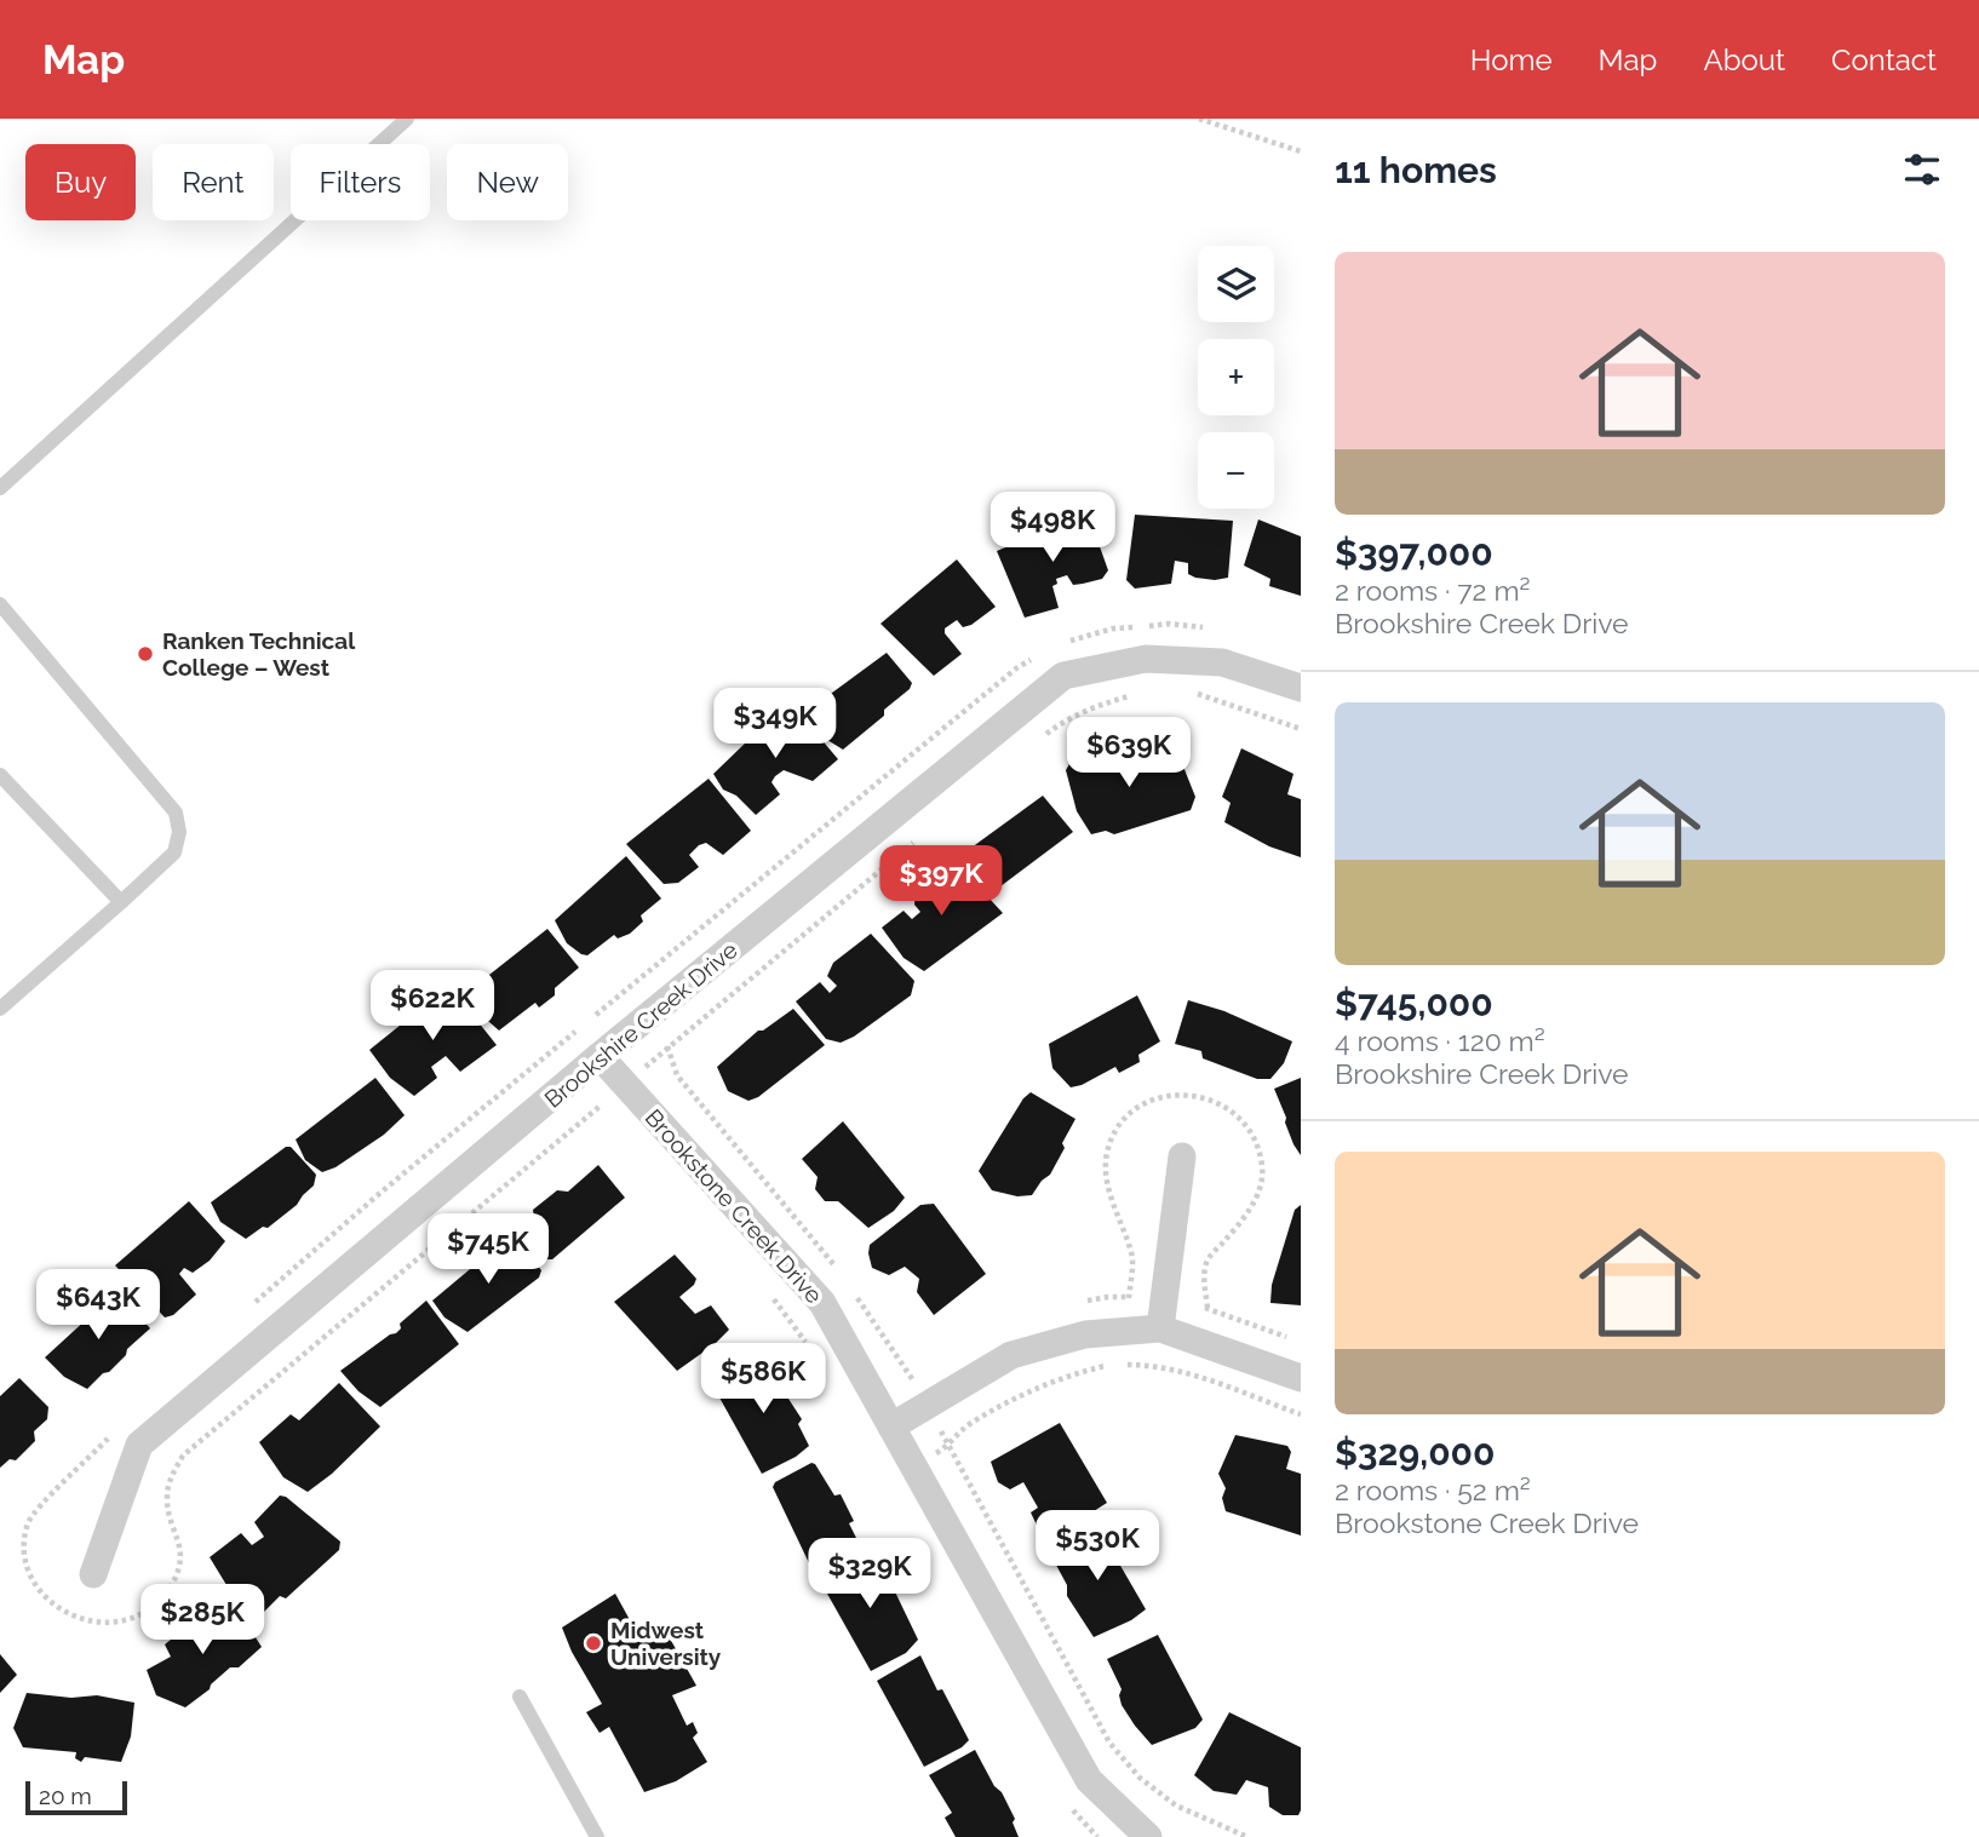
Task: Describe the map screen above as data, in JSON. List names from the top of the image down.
{
  "streets": {
    "street": ["Brookshire Creek Drive", "Brookstone Creek Drive"]
  },
  "crossings": [
    ["Brookshire Creek Drive", "Brookstone Creek Drive"]
  ],
  "places": ["Ranken Technical College – West", "Midwest University"],
  "scale_bar": "20 m",
  "page": {
    "header": "Map",
    "nav": [
      "Home",
      "Map",
      "About",
      "Contact"
    ],
    "heading": "11 homes",
    "chip": [
      "Buy",
      "Rent",
      "Filters",
      "New"
    ],
    "list": [
      {
        "name": "$397,000",
        "note": "2 rooms · 72 m² · Brookshire Creek Drive"
      },
      {
        "name": "$745,000",
        "note": "4 rooms · 120 m² · Brookshire Creek Drive"
      },
      {
        "name": "$329,000",
        "note": "2 rooms · 52 m² · Brookstone Creek Drive"
      }
    ],
    "map_buttons": ["+", "−"],
    "price": [
      "$498K",
      "$349K",
      "$639K",
      "$397K",
      "$622K",
      "$745K",
      "$643K",
      "$586K",
      "$530K",
      "$329K",
      "$285K"
    ],
    "scale": "20 m"
  }
}
